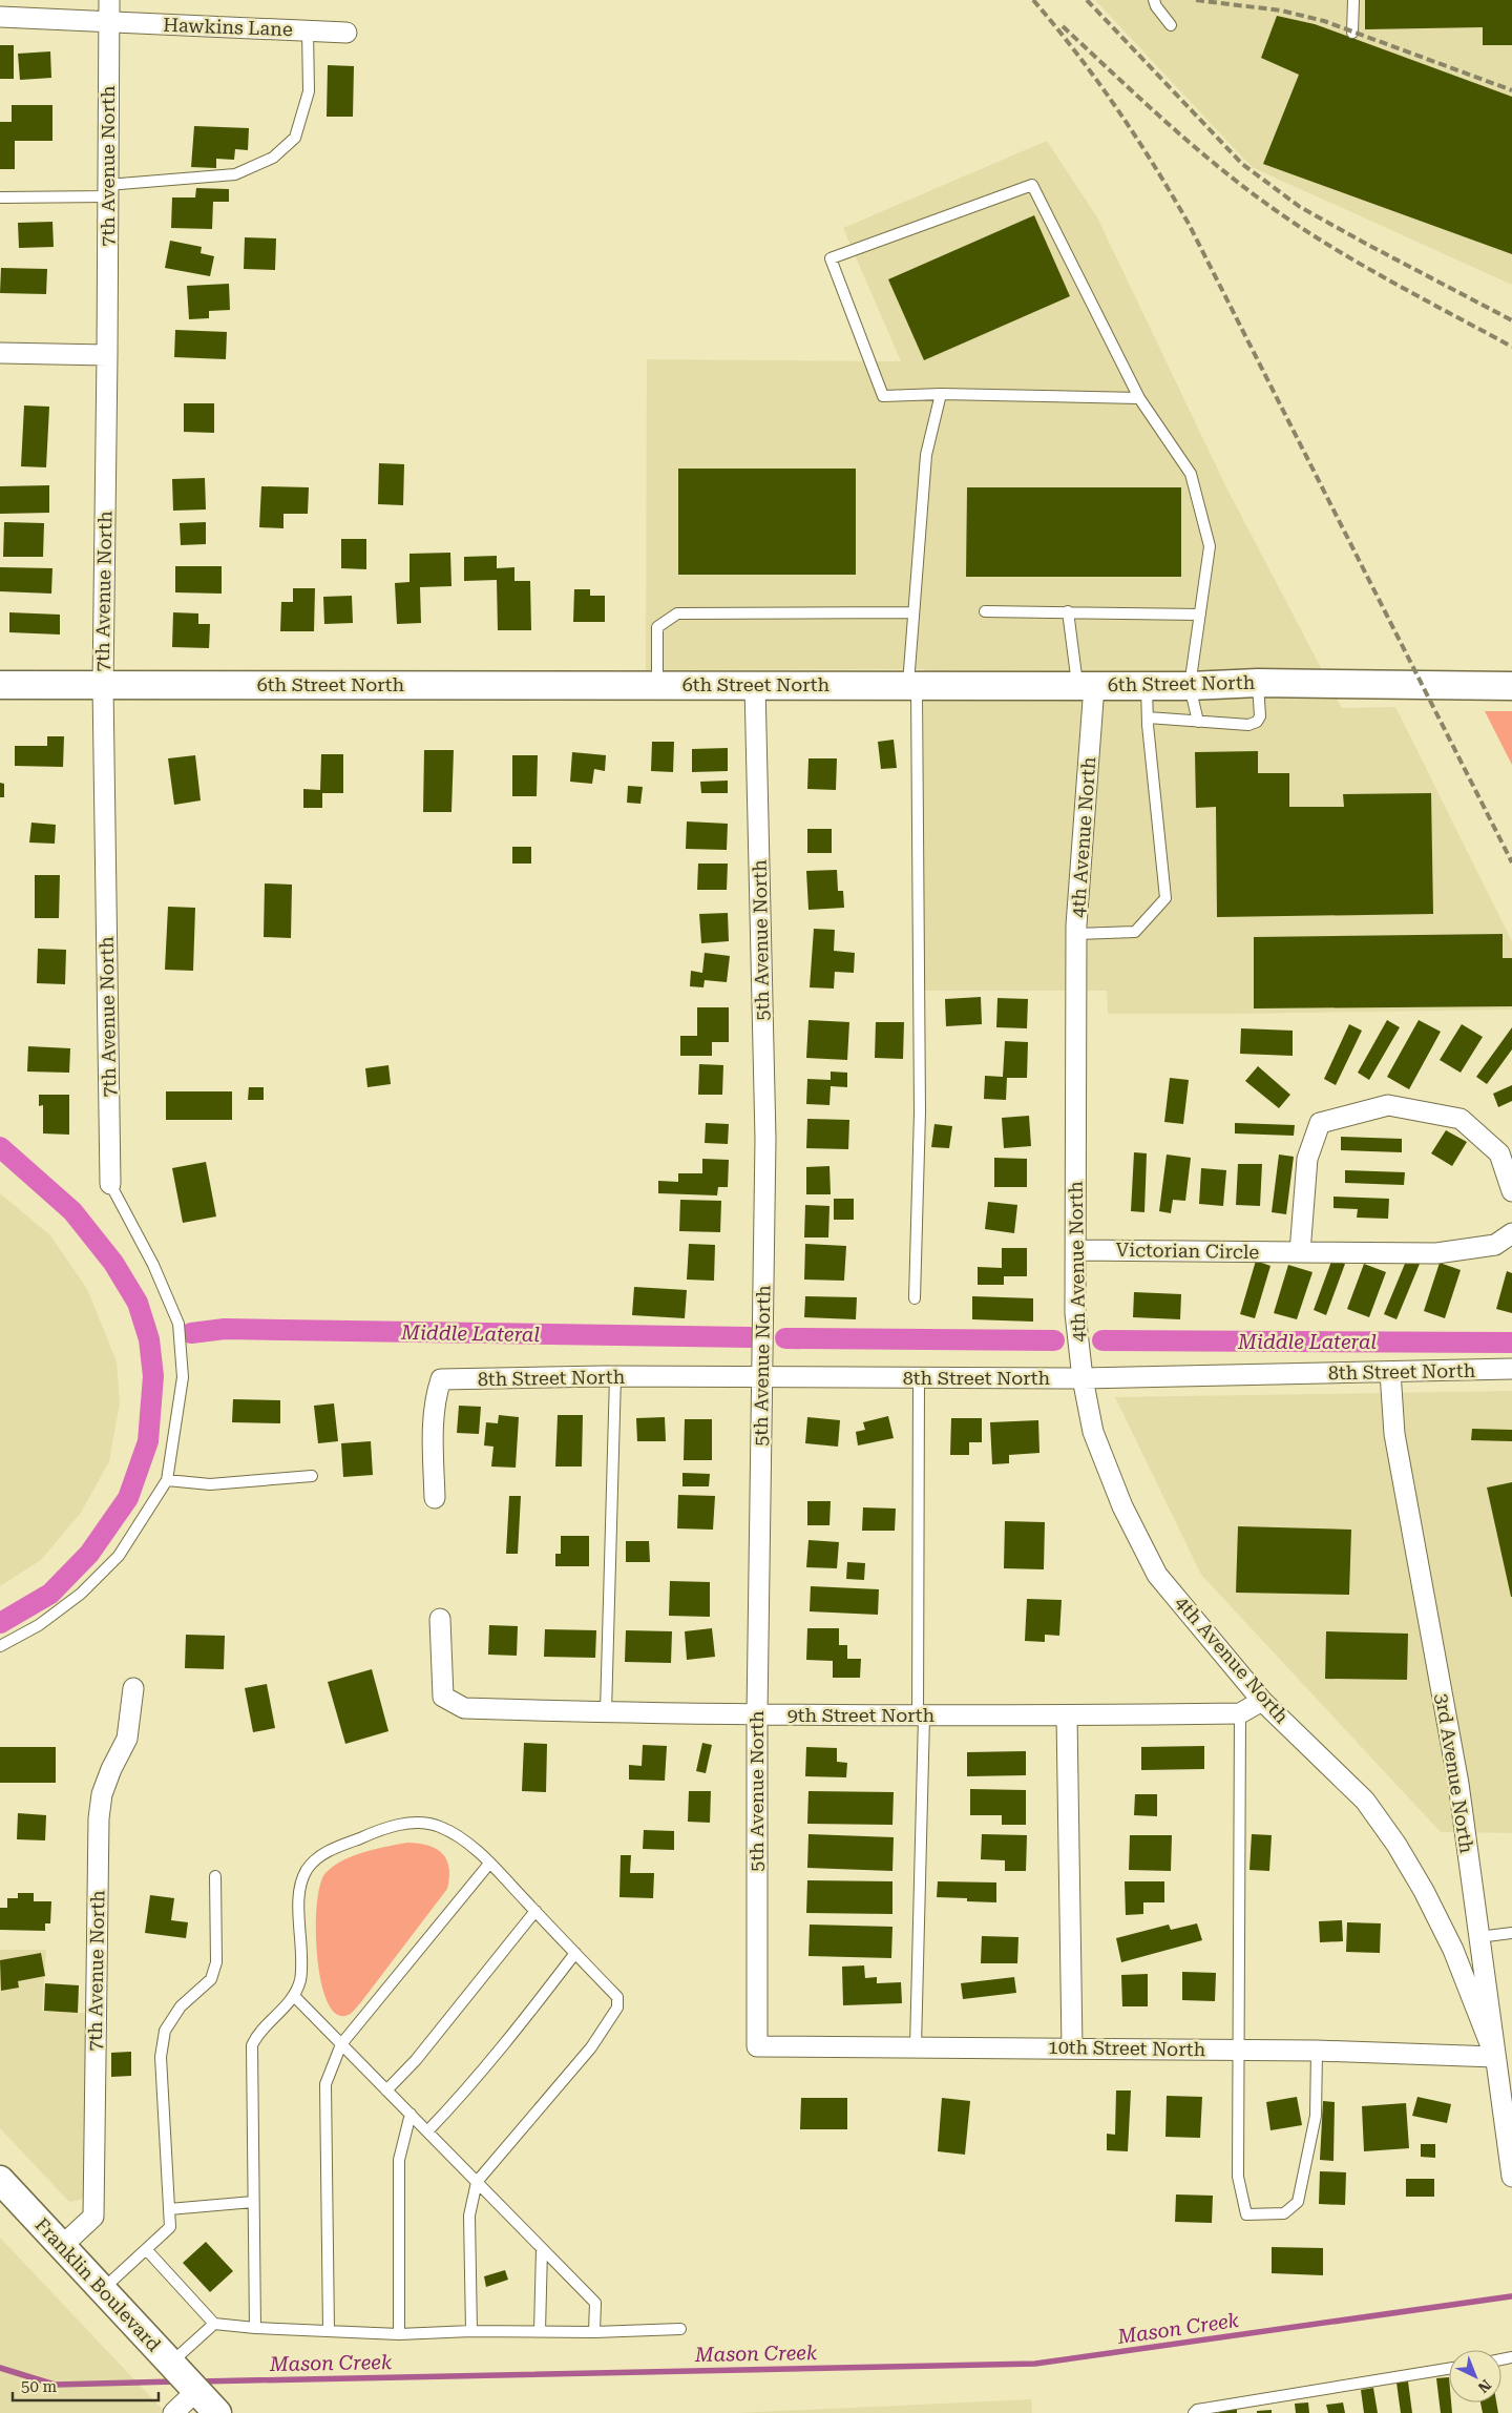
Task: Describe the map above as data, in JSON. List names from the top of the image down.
{
  "streets": {
    "street": [
      "Hawkins Lane",
      "7th Avenue North",
      "6th Street North",
      "4th Avenue North",
      "5th Avenue North",
      "Victorian Circle",
      "8th Street North",
      "9th Street North",
      "3rd Avenue North",
      "10th Street North",
      "Franklin Boulevard"
    ]
  },
  "crossings": [
    ["Hawkins Lane", "7th Avenue North"],
    ["7th Avenue North", "6th Street North"],
    ["7th Avenue North", "Franklin Boulevard"],
    ["6th Street North", "4th Avenue North"],
    ["6th Street North", "5th Avenue North"],
    ["4th Avenue North", "Victorian Circle"],
    ["4th Avenue North", "8th Street North"],
    ["4th Avenue North", "9th Street North"],
    ["4th Avenue North", "3rd Avenue North"],
    ["4th Avenue North", "10th Street North"],
    ["5th Avenue North", "8th Street North"],
    ["5th Avenue North", "9th Street North"],
    ["5th Avenue North", "10th Street North"],
    ["8th Street North", "3rd Avenue North"],
    ["3rd Avenue North", "10th Street North"]
  ],
  "water": ["Middle Lateral", "Mason Creek"],
  "scale_bar": "50 m",
  "north": "bottom right"
}
